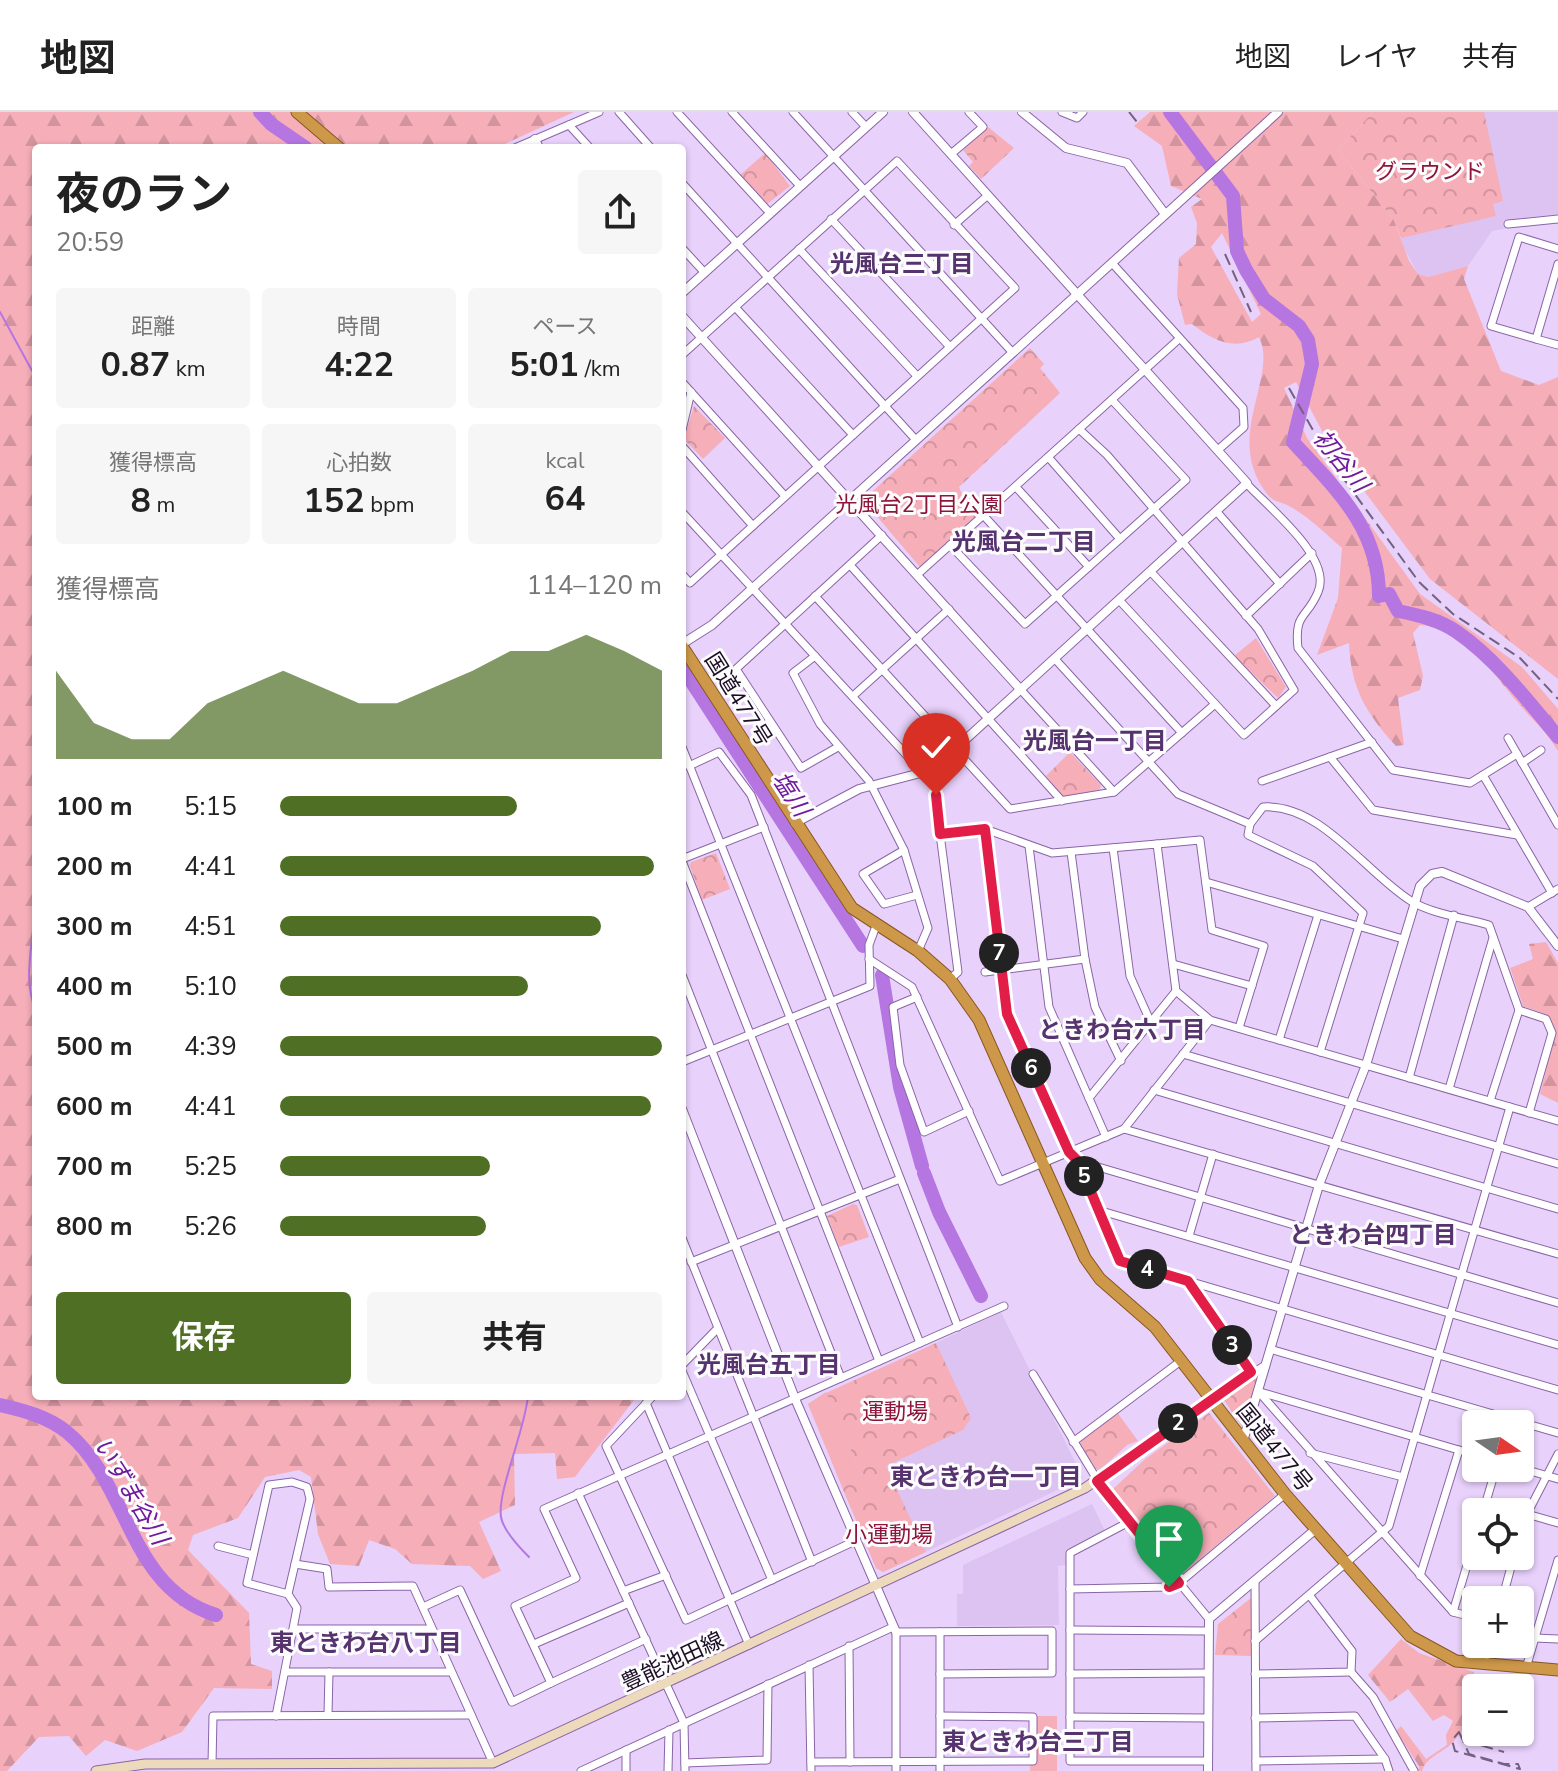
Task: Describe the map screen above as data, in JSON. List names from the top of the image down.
{
  "streets": {
    "highway": ["国道477号"],
    "main road": ["豊能池田線"]
  },
  "crossings": [
    ["国道477号", "豊能池田線"]
  ],
  "districts": [
    "光風台三丁目",
    "光風台二丁目",
    "光風台一丁目",
    "ときわ台六丁目",
    "ときわ台四丁目",
    "光風台五丁目",
    "東ときわ台一丁目",
    "東ときわ台八丁目",
    "東ときわ台三丁目"
  ],
  "water": ["初谷川", "塩川", "いずま谷川"],
  "parks": [
    "グラウンド",
    "光風台2丁目公園",
    "運動場",
    "小運動場"
  ],
  "north": "right",
  "page": {
    "header": "地図",
    "nav": ["地図", "レイヤ", "共有"],
    "heading": ["夜のラン", "20:59"],
    "stats": [
      ["距離", "0.87 km"],
      ["時間", "4:22"],
      ["ペース", "5:01 /km"],
      ["獲得標高", "8 m"],
      ["心拍数", "152 bpm"],
      ["kcal", "64"]
    ],
    "chart": ["獲得標高", "114–120 m"],
    "list": [
      {
        "name": "100 m",
        "note": "5:15"
      },
      {
        "name": "200 m",
        "note": "4:41"
      },
      {
        "name": "300 m",
        "note": "4:51"
      },
      {
        "name": "400 m",
        "note": "5:10"
      },
      {
        "name": "500 m",
        "note": "4:39"
      },
      {
        "name": "600 m",
        "note": "4:41"
      },
      {
        "name": "700 m",
        "note": "5:25"
      },
      {
        "name": "800 m",
        "note": "5:26"
      }
    ],
    "pins": [
      "7",
      "6",
      "5",
      "4",
      "3",
      "2"
    ],
    "buttons": ["保存", "共有"],
    "map_buttons": ["+", "−"]
  }
}
